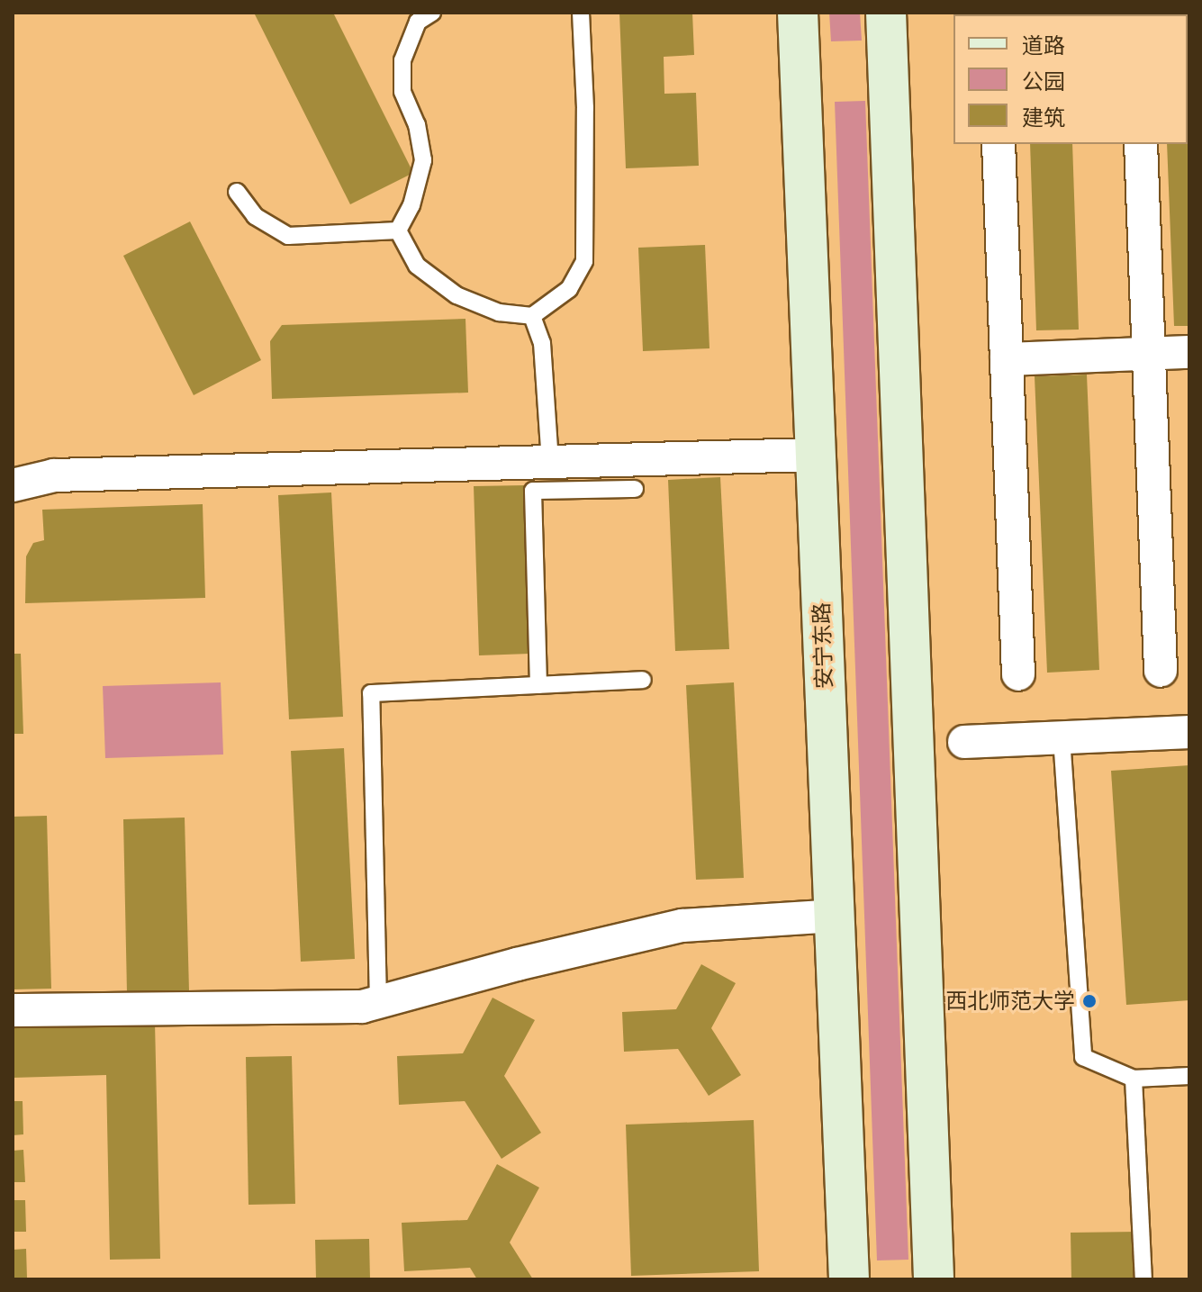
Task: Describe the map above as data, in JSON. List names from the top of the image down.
{
  "streets": {
    "main road": ["安宁东路"]
  },
  "places": ["西北师范大学"],
  "legend": ["道路", "公园", "建筑"]
}
